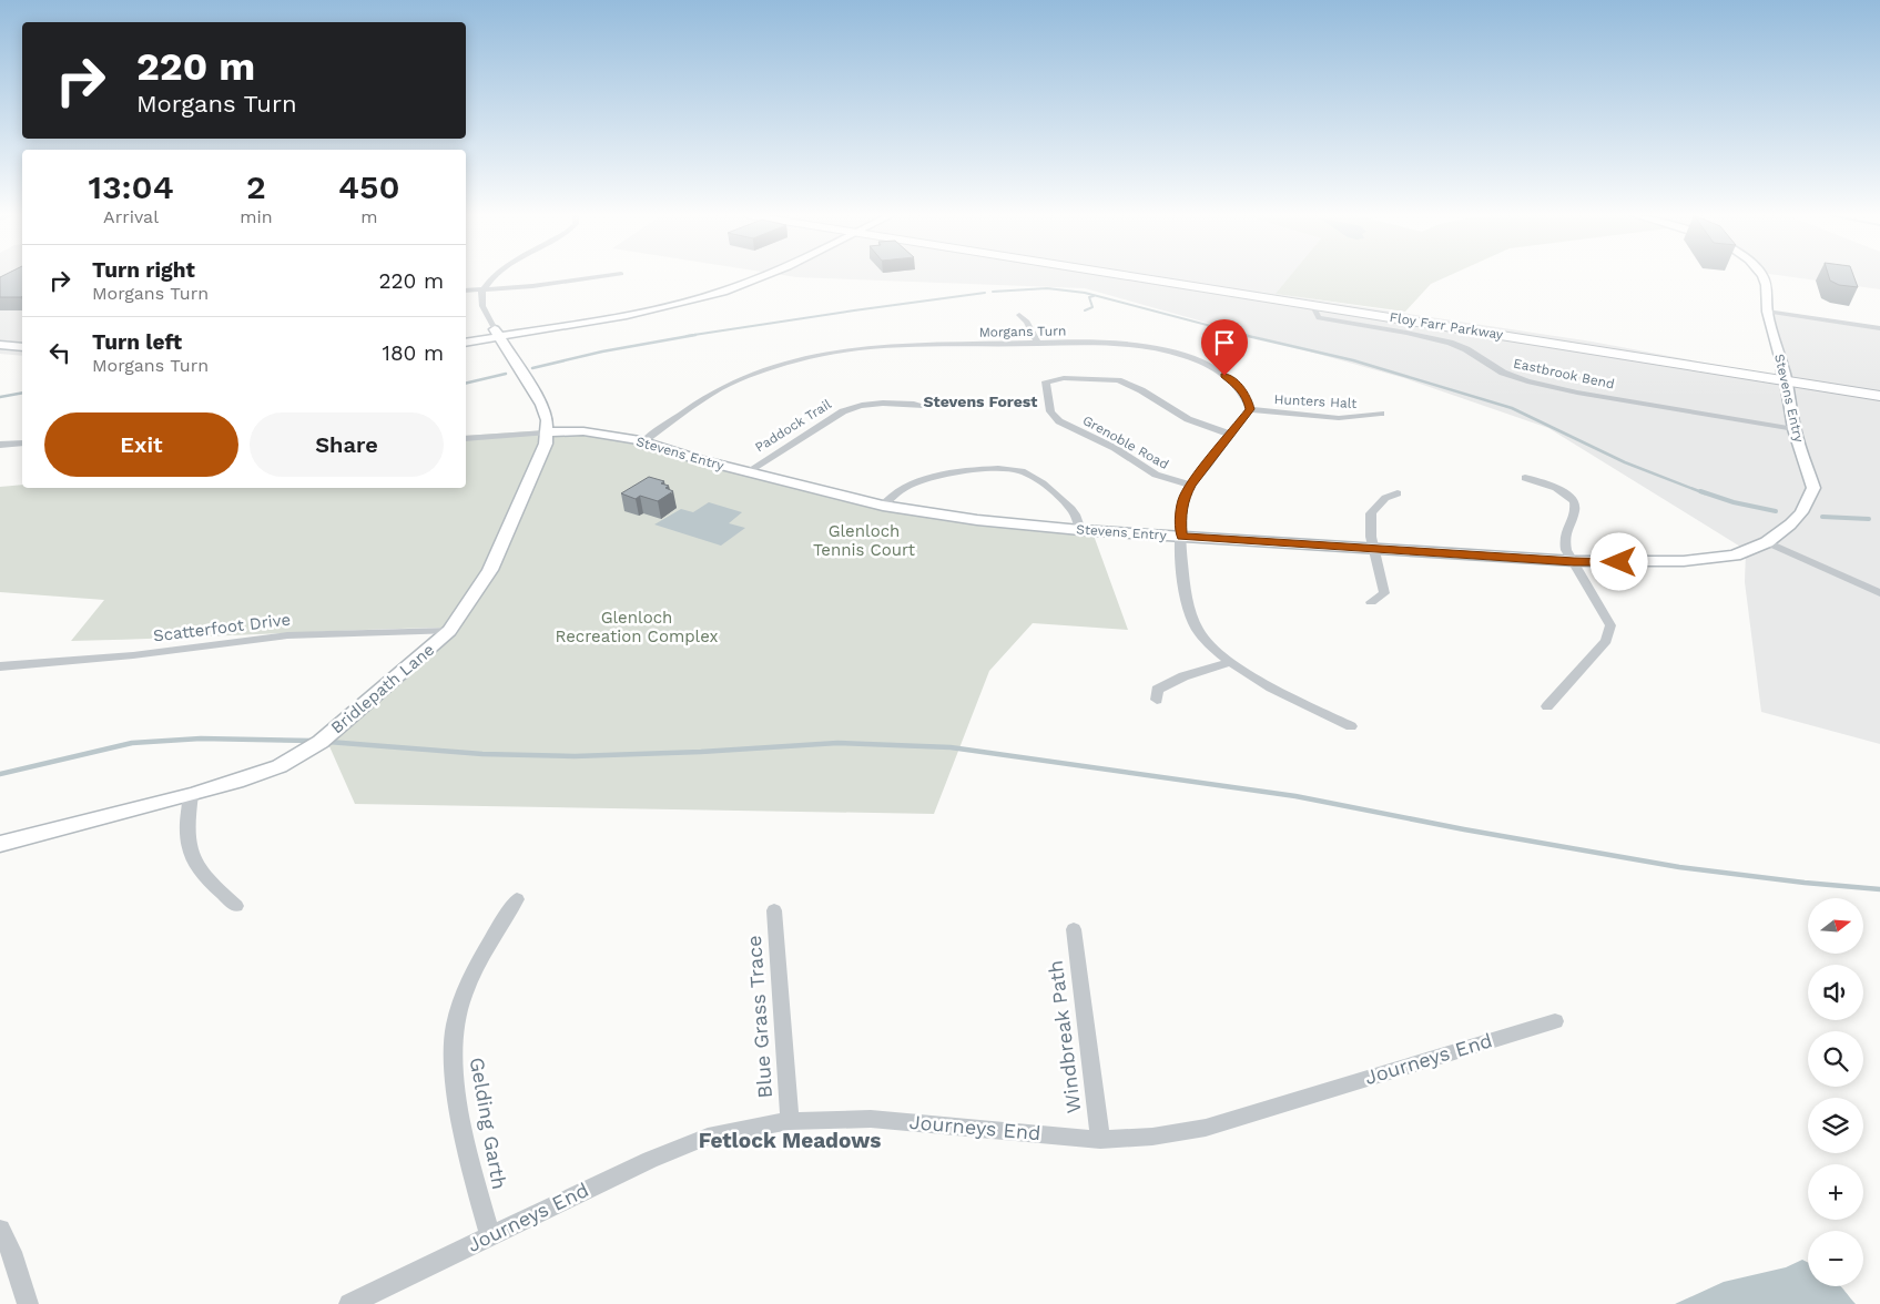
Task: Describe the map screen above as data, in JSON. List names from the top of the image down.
{
  "streets": {
    "main road": ["Floy Farr Parkway"],
    "street": [
      "Morgans Turn",
      "Eastbrook Bend",
      "Stevens Entry",
      "Hunters Halt",
      "Paddock Trail",
      "Grenoble Road",
      "Scatterfoot Drive",
      "Bridlepath Lane",
      "Blue Grass Trace",
      "Windbreak Path",
      "Journeys End",
      "Gelding Garth"
    ]
  },
  "crossings": [
    ["Floy Farr Parkway", "Eastbrook Bend"],
    ["Floy Farr Parkway", "Stevens Entry"],
    ["Morgans Turn", "Stevens Entry"],
    ["Morgans Turn", "Hunters Halt"],
    ["Eastbrook Bend", "Stevens Entry"],
    ["Stevens Entry", "Paddock Trail"],
    ["Stevens Entry", "Bridlepath Lane"],
    ["Scatterfoot Drive", "Bridlepath Lane"],
    ["Blue Grass Trace", "Journeys End"],
    ["Windbreak Path", "Journeys End"],
    ["Journeys End", "Gelding Garth"]
  ],
  "districts": ["Stevens Forest", "Fetlock Meadows"],
  "parks": ["Glenloch Tennis Court", "Glenloch Recreation Complex"],
  "north": "right",
  "page": {
    "turn": ["220 m", "Morgans Turn"],
    "eta": [
      "13:04",
      "Arrival",
      "2",
      "min",
      "450",
      "m"
    ],
    "list": [
      {
        "name": "Turn right",
        "note": "Morgans Turn",
        "value": "220 m"
      },
      {
        "name": "Turn left",
        "note": "Morgans Turn",
        "value": "180 m"
      }
    ],
    "buttons": ["Exit", "Share"],
    "map_buttons": ["+", "−"]
  }
}
